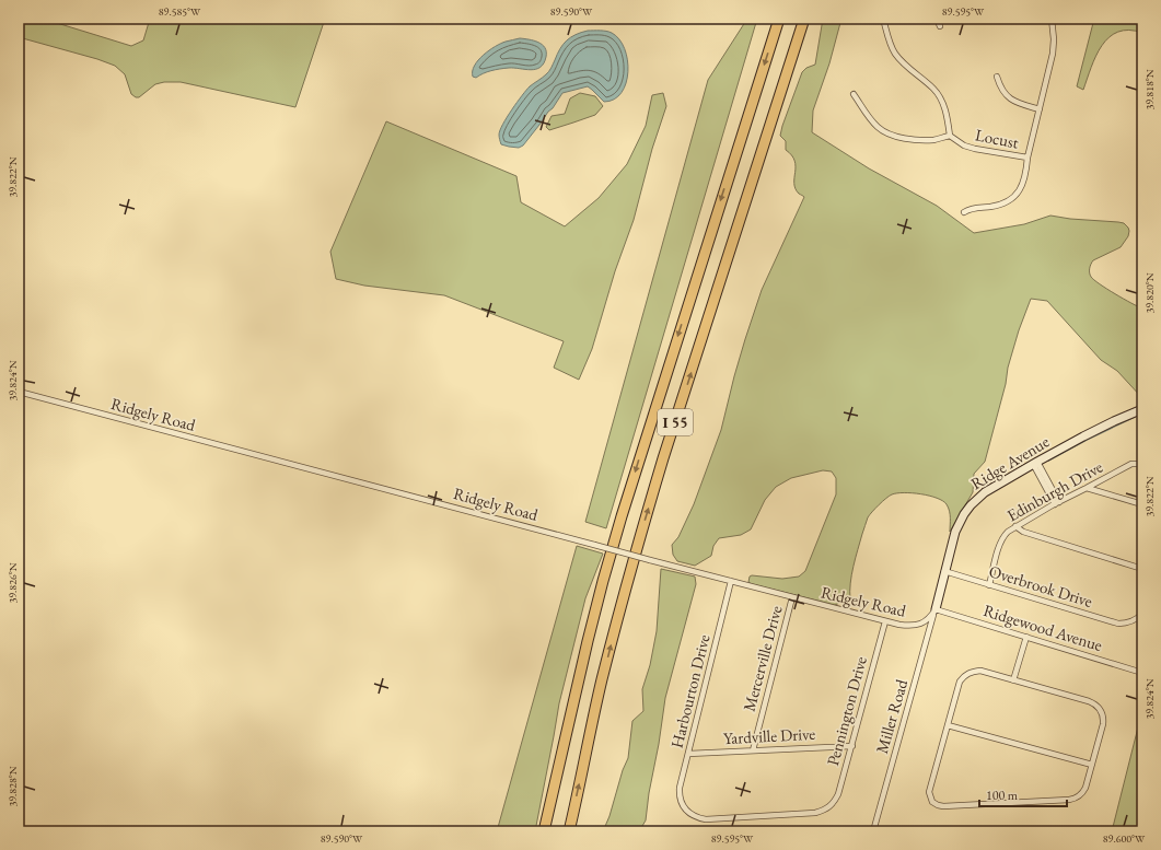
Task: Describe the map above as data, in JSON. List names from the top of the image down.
{
  "streets": {
    "highway": ["I 55"],
    "street": [
      "Locust",
      "Ridgely Road",
      "Ridge Avenue",
      "Edinburgh Drive",
      "Overbrook Drive",
      "Ridgewood Avenue",
      "Mercerville Drive",
      "Harbourton Drive",
      "Pennington Drive",
      "Miller Road",
      "Yardville Drive"
    ]
  },
  "crossings": [
    ["Ridgely Road", "Ridge Avenue"],
    ["Ridgely Road", "Ridgewood Avenue"],
    ["Ridgely Road", "Mercerville Drive"],
    ["Ridgely Road", "Harbourton Drive"],
    ["Ridgely Road", "Pennington Drive"],
    ["Ridgely Road", "Miller Road"],
    ["Ridge Avenue", "Overbrook Drive"],
    ["Ridge Avenue", "Ridgewood Avenue"],
    ["Ridge Avenue", "Miller Road"],
    ["Edinburgh Drive", "Overbrook Drive"],
    ["Ridgewood Avenue", "Miller Road"],
    ["Mercerville Drive", "Yardville Drive"],
    ["Harbourton Drive", "Pennington Drive"],
    ["Harbourton Drive", "Yardville Drive"],
    ["Pennington Drive", "Yardville Drive"]
  ],
  "scale_bar": "100 m",
  "coordinates": [
    "89.585°W",
    "89.590°W",
    "89.595°W",
    "39.818°N",
    "39.822°N",
    "39.820°N",
    "39.824°N",
    "39.826°N",
    "39.828°N",
    "89.600°W"
  ]
}
